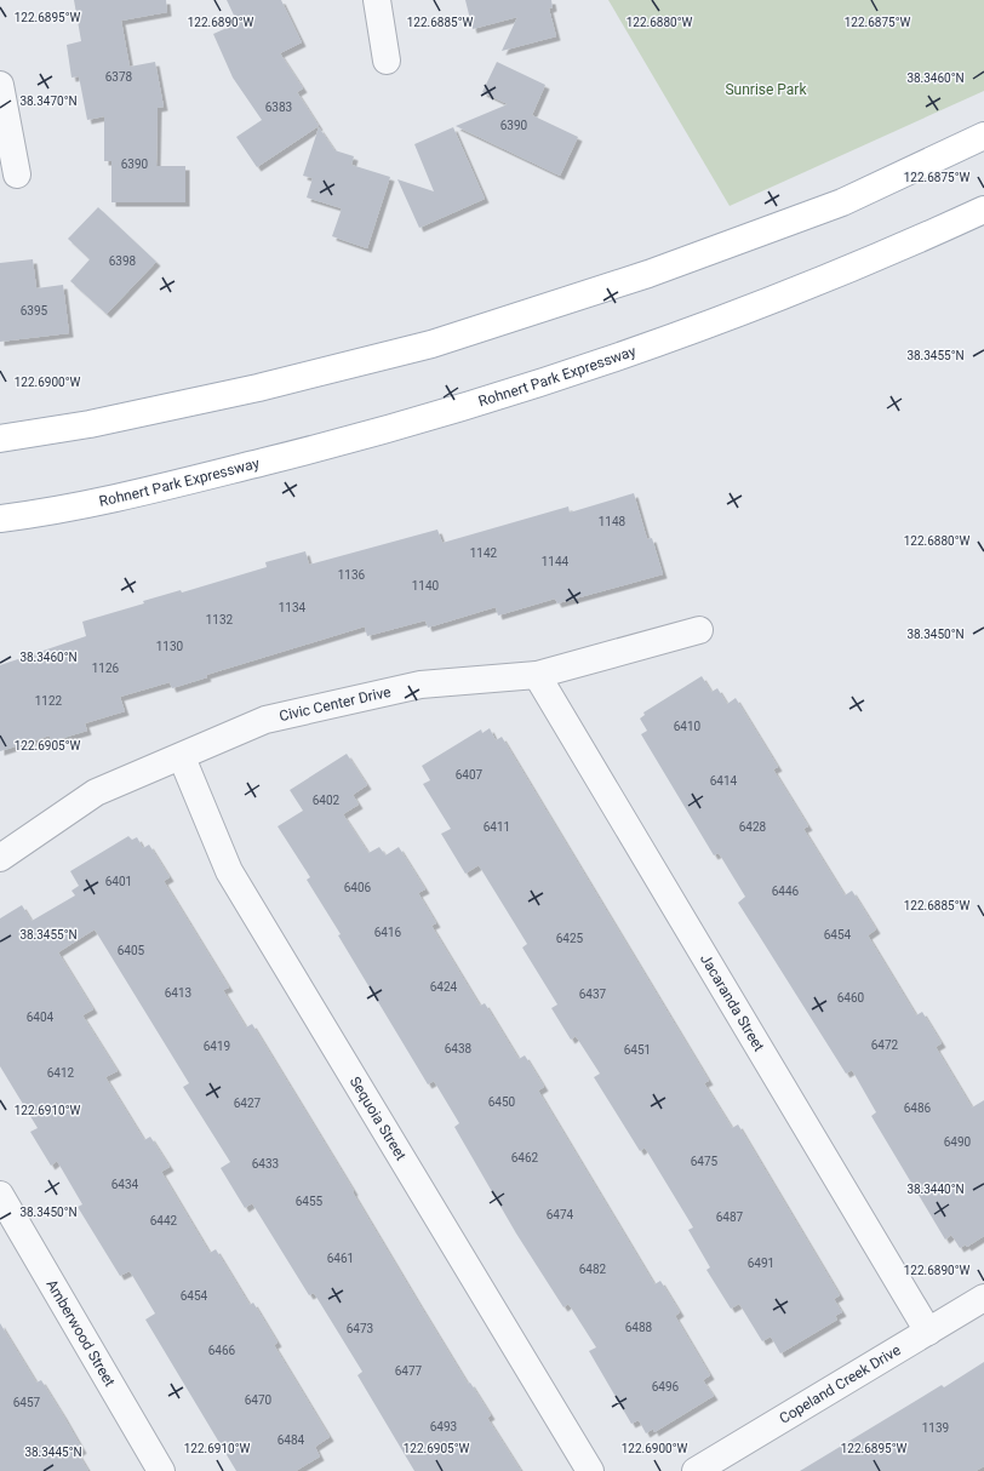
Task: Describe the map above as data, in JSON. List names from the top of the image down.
{
  "streets": {
    "main road": ["Rohnert Park Expressway"],
    "street": [
      "Civic Center Drive",
      "Jacaranda Street",
      "Sequoia Street",
      "Amberwood Street",
      "Copeland Creek Drive"
    ]
  },
  "crossings": [
    ["Civic Center Drive", "Jacaranda Street"],
    ["Civic Center Drive", "Sequoia Street"],
    ["Jacaranda Street", "Copeland Creek Drive"]
  ],
  "parks": ["Sunrise Park"],
  "house_numbers": [
    "6378",
    "6383",
    "6390",
    "6390",
    "6398",
    "6395",
    "1148",
    "1142",
    "1144",
    "1136",
    "1140",
    "1134",
    "1132",
    "1130",
    "1126",
    "1122",
    "6410",
    "6407",
    "6414",
    "6402",
    "6411",
    "6428",
    "6401",
    "6406",
    "6446",
    "6416",
    "6454",
    "6425",
    "6405",
    "6424",
    "6413",
    "6437",
    "6460",
    "6404",
    "6472",
    "6419",
    "6438",
    "6451",
    "6412",
    "6450",
    "6427",
    "6486",
    "6490",
    "6462",
    "6475",
    "6433",
    "6434",
    "6455",
    "6474",
    "6487",
    "6442",
    "6461",
    "6491",
    "6482",
    "6454",
    "6488",
    "6473",
    "6466",
    "6477",
    "6496",
    "6470",
    "6457",
    "6493",
    "1139",
    "6484"
  ],
  "coordinates": [
    "122.6895°W",
    "122.6875°W",
    "122.6890°W",
    "122.6885°W",
    "122.6880°W",
    "38.3460°N",
    "38.3470°N",
    "38.3455°N",
    "122.6900°W",
    "38.3450°N",
    "122.6905°W",
    "122.6910°W",
    "38.3440°N",
    "38.3445°N"
  ]
}
